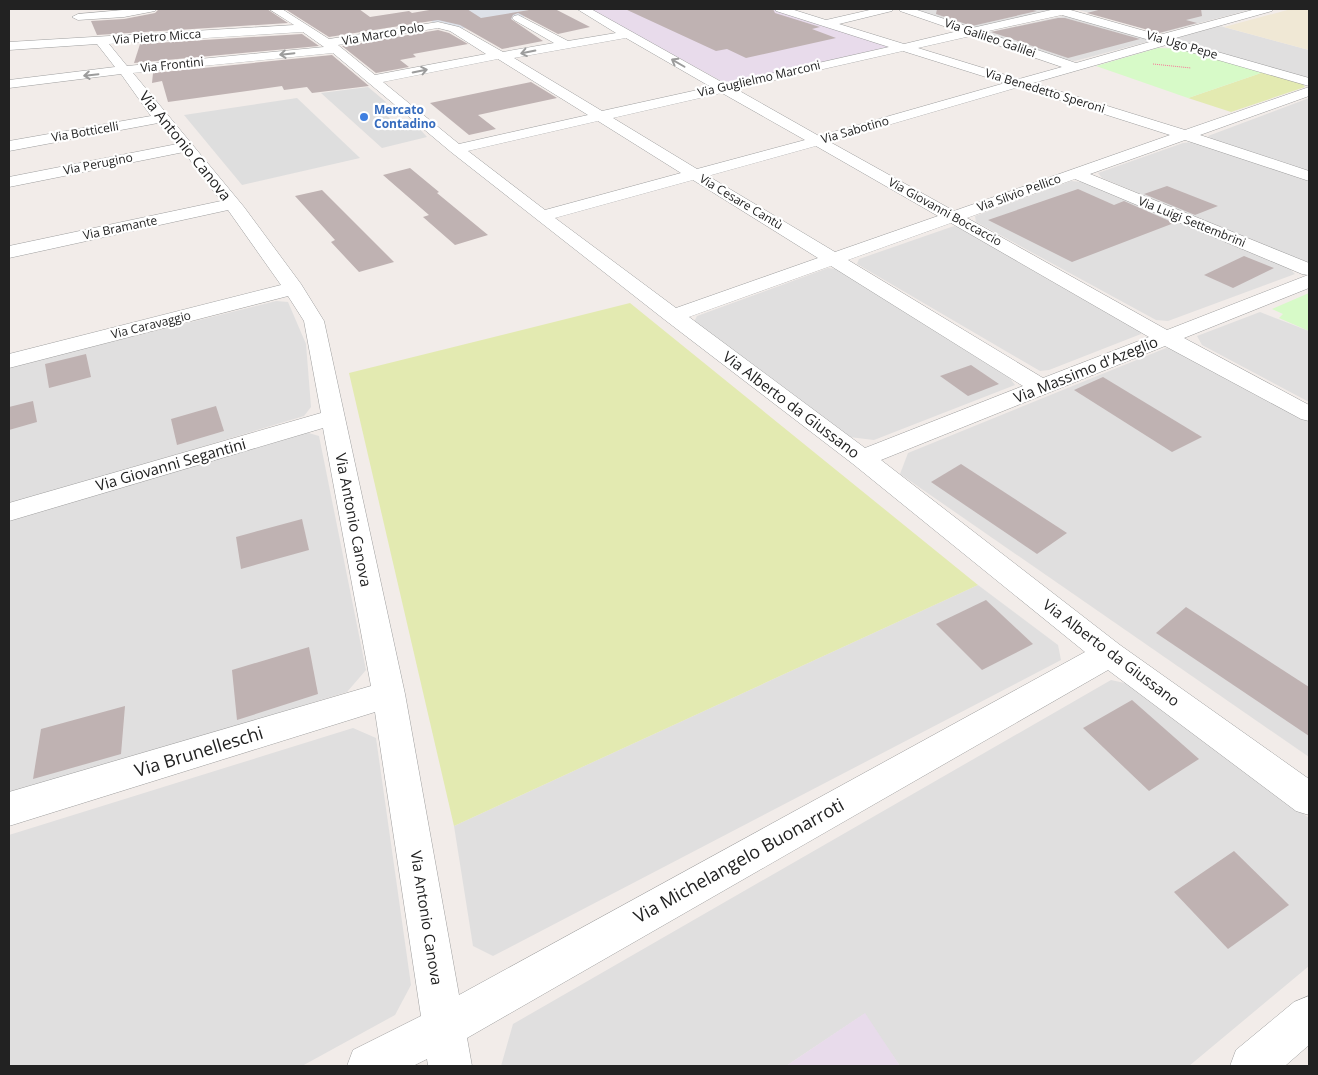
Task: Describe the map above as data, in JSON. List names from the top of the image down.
{
  "streets": {
    "street": [
      "Via Marco Polo",
      "Via Pietro Micca",
      "Via Galileo Galilei",
      "Via Ugo Pepe",
      "Via Frontini",
      "Via Guglielmo Marconi",
      "Via Benedetto Speroni",
      "Via Sabotino",
      "Via Botticelli",
      "Via Antonio Canova",
      "Via Perugino",
      "Via Silvio Pellico",
      "Via Cesare Cantù",
      "Via Giovanni Boccaccio",
      "Via Luigi Settembrini",
      "Via Bramante",
      "Via Caravaggio",
      "Via Massimo d'Azeglio",
      "Via Alberto da Giussano",
      "Via Giovanni Segantini",
      "Via Brunelleschi",
      "Via Michelangelo Buonarroti"
    ]
  },
  "crossings": [
    ["Via Marco Polo", "Via Frontini"],
    ["Via Marco Polo", "Via Cesare Cantù"],
    ["Via Marco Polo", "Via Alberto da Giussano"],
    ["Via Pietro Micca", "Via Antonio Canova"],
    ["Via Pietro Micca", "Via Alberto da Giussano"],
    ["Via Galileo Galilei", "Via Guglielmo Marconi"],
    ["Via Galileo Galilei", "Via Sabotino"],
    ["Via Ugo Pepe", "Via Guglielmo Marconi"],
    ["Via Ugo Pepe", "Via Sabotino"],
    ["Via Frontini", "Via Antonio Canova"],
    ["Via Frontini", "Via Alberto da Giussano"],
    ["Via Guglielmo Marconi", "Via Benedetto Speroni"],
    ["Via Guglielmo Marconi", "Via Cesare Cantù"],
    ["Via Guglielmo Marconi", "Via Giovanni Boccaccio"],
    ["Via Guglielmo Marconi", "Via Alberto da Giussano"],
    ["Via Benedetto Speroni", "Via Sabotino"],
    ["Via Benedetto Speroni", "Via Silvio Pellico"],
    ["Via Sabotino", "Via Cesare Cantù"],
    ["Via Sabotino", "Via Giovanni Boccaccio"],
    ["Via Sabotino", "Via Alberto da Giussano"],
    ["Via Botticelli", "Via Antonio Canova"],
    ["Via Antonio Canova", "Via Perugino"],
    ["Via Antonio Canova", "Via Bramante"],
    ["Via Antonio Canova", "Via Caravaggio"],
    ["Via Antonio Canova", "Via Giovanni Segantini"],
    ["Via Antonio Canova", "Via Brunelleschi"],
    ["Via Antonio Canova", "Via Michelangelo Buonarroti"],
    ["Via Silvio Pellico", "Via Cesare Cantù"],
    ["Via Silvio Pellico", "Via Giovanni Boccaccio"],
    ["Via Silvio Pellico", "Via Luigi Settembrini"],
    ["Via Silvio Pellico", "Via Alberto da Giussano"],
    ["Via Cesare Cantù", "Via Massimo d'Azeglio"],
    ["Via Giovanni Boccaccio", "Via Massimo d'Azeglio"],
    ["Via Massimo d'Azeglio", "Via Alberto da Giussano"],
    ["Via Alberto da Giussano", "Via Michelangelo Buonarroti"]
  ],
  "places": ["Mercato Contadino"]
}
